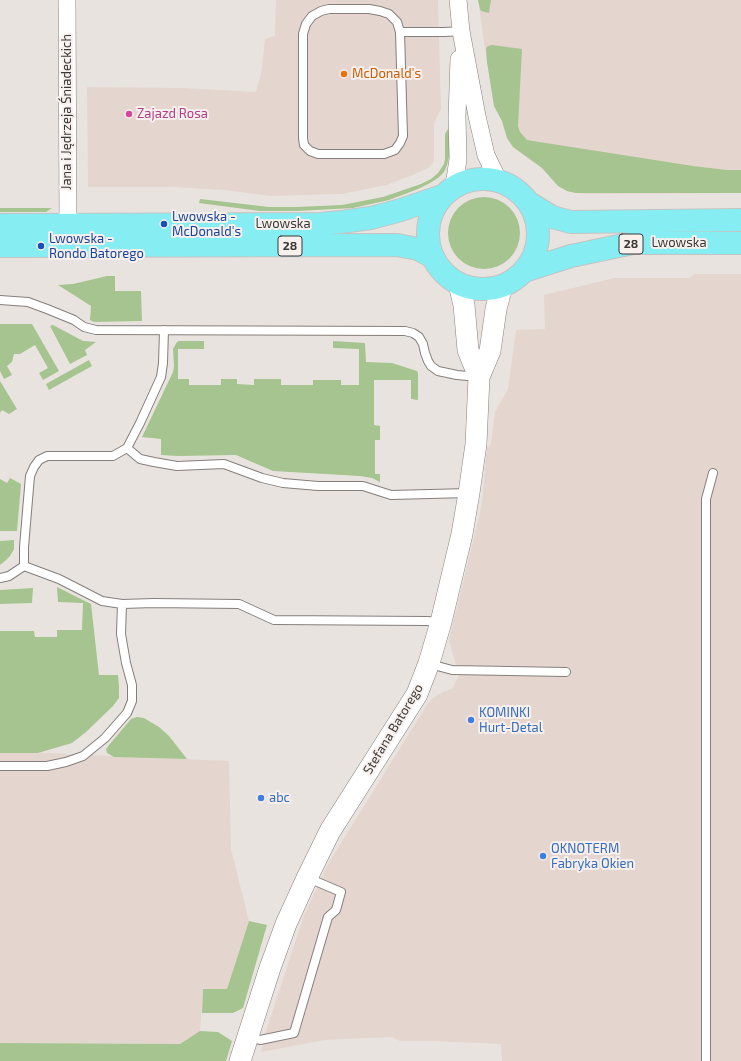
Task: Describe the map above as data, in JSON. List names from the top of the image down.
{
  "streets": {
    "highway": ["Lwowska", "28"],
    "street": ["Jana i Jędrzeja Śniadeckich", "Stefana Batorego"]
  },
  "crossings": [
    ["Jana i Jędrzeja Śniadeckich", "Lwowska"],
    ["Lwowska", "28"],
    ["Lwowska", "Stefana Batorego"],
    ["28", "Stefana Batorego"]
  ],
  "places": [
    "McDonald's",
    "Zajazd Rosa",
    "Lwowska - McDonald's",
    "Lwowska - Rondo Batorego",
    "KOMINKI Hurt-Detal",
    "abc",
    "OKNOTERM Fabryka Okien"
  ]
}
